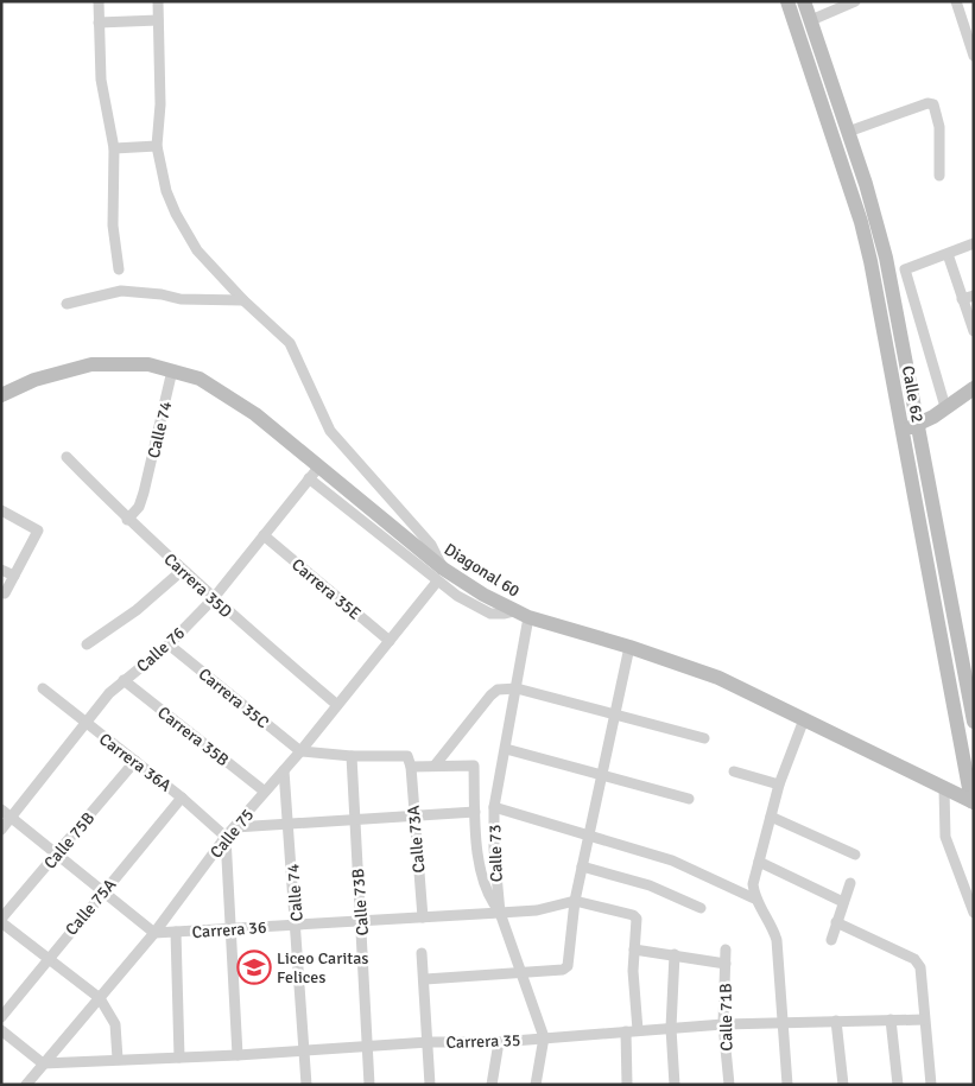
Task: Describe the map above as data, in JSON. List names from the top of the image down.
{
  "streets": {
    "main road": ["Calle 62", "Diagonal 60"],
    "street": [
      "Calle 74",
      "Carrera 35D",
      "Carrera 35E",
      "Calle 76",
      "Carrera 35C",
      "Carrera 35B",
      "Carrera 36A",
      "Calle 75",
      "Calle 73A",
      "Calle 75B",
      "Calle 73",
      "Calle 73B",
      "Calle 75A",
      "Carrera 36",
      "Calle 71B",
      "Carrera 35"
    ]
  },
  "crossings": [
    ["Calle 62", "Diagonal 60"],
    ["Calle 74", "Diagonal 60"],
    ["Calle 74", "Carrera 35D"],
    ["Calle 74", "Calle 75"],
    ["Calle 74", "Carrera 36"],
    ["Calle 74", "Carrera 35"],
    ["Diagonal 60", "Calle 76"],
    ["Diagonal 60", "Calle 75"],
    ["Diagonal 60", "Calle 73"],
    ["Carrera 35D", "Calle 76"],
    ["Carrera 35D", "Calle 75"],
    ["Carrera 35E", "Calle 76"],
    ["Carrera 35E", "Calle 75"],
    ["Calle 76", "Carrera 35C"],
    ["Calle 76", "Carrera 35B"],
    ["Calle 76", "Carrera 36A"],
    ["Carrera 35C", "Calle 75"],
    ["Carrera 35B", "Calle 75"],
    ["Carrera 36A", "Calle 75"],
    ["Carrera 36A", "Calle 75B"],
    ["Carrera 36A", "Calle 75A"],
    ["Calle 75", "Carrera 36"],
    ["Calle 75", "Carrera 35"],
    ["Calle 73A", "Carrera 36"],
    ["Calle 73", "Carrera 36"],
    ["Calle 73", "Carrera 35"],
    ["Calle 73B", "Carrera 36"],
    ["Calle 73B", "Carrera 35"],
    ["Calle 71B", "Carrera 35"]
  ],
  "places": {
    "school or university": ["Liceo Caritas Felices"]
  }
}
